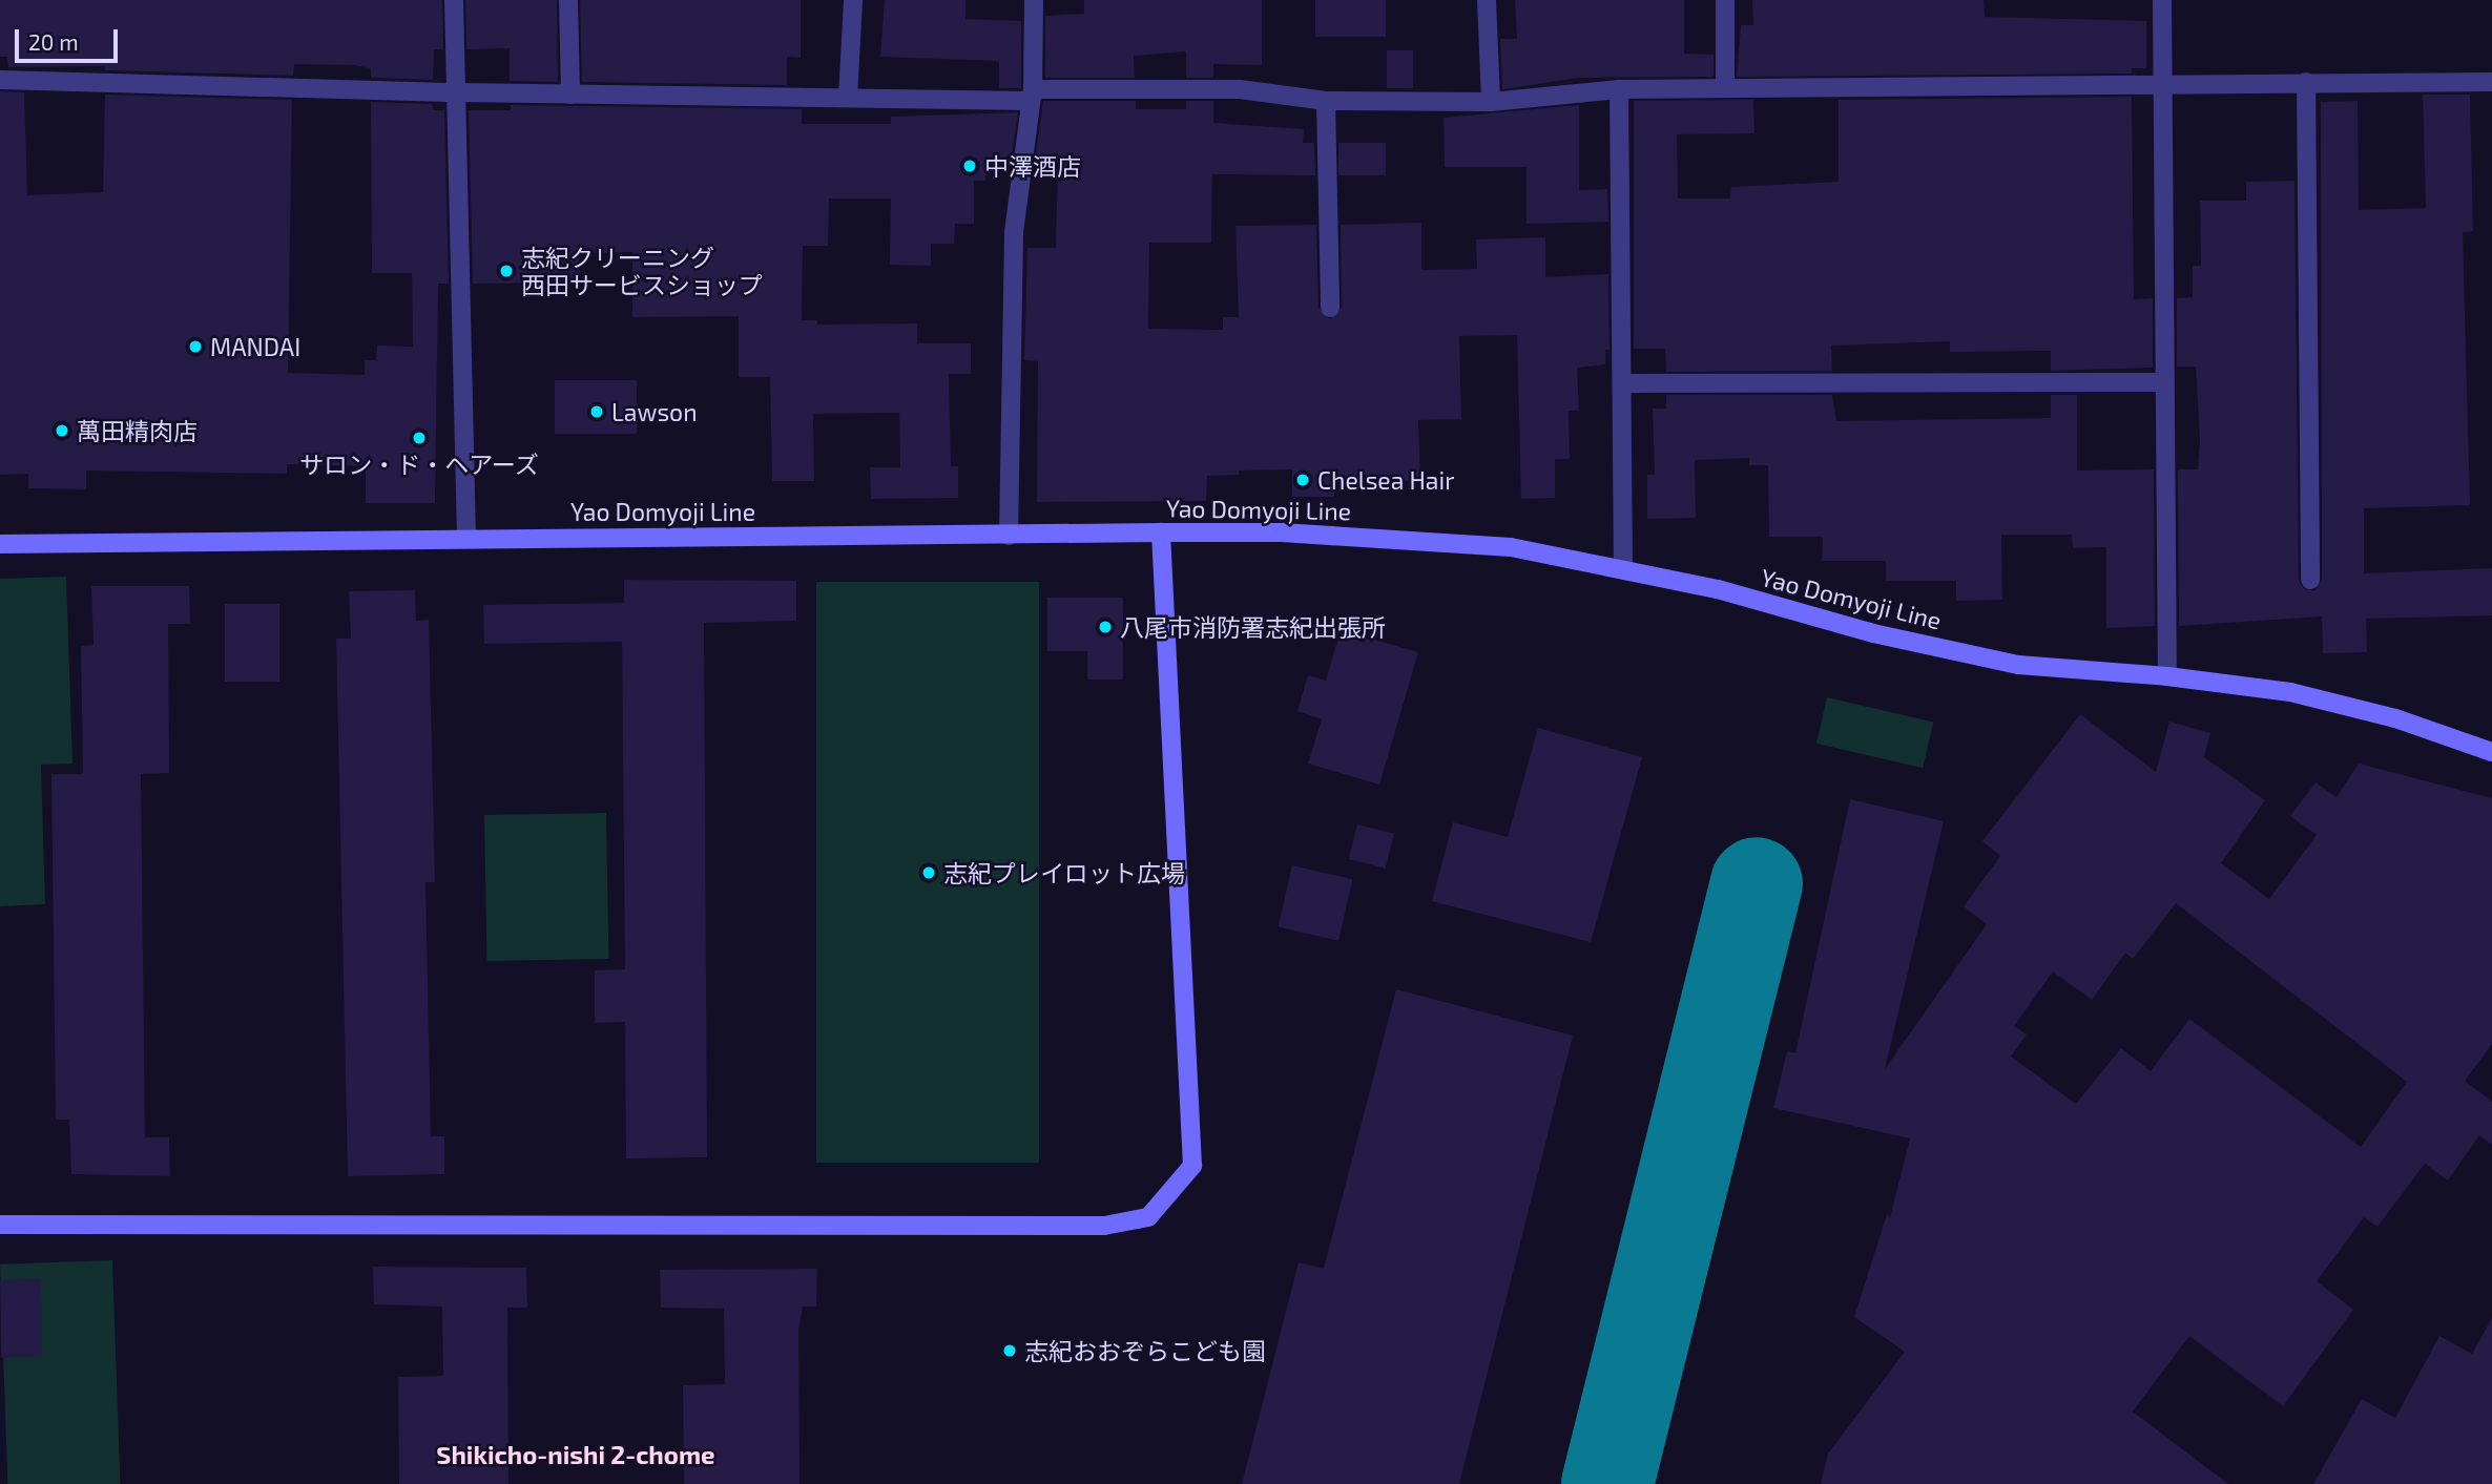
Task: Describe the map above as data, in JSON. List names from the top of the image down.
{
  "streets": {
    "main road": ["Yao Domyoji Line"]
  },
  "districts": ["Shikicho-nishi 2-chome"],
  "places": [
    "中澤酒店",
    "志紀クリーニング 西田サービスショップ",
    "MANDAI",
    "Lawson",
    "萬田精肉店",
    "サロン・ド・ヘアーズ",
    "Chelsea Hair",
    "八尾市消防署志紀出張所",
    "志紀プレイロット広場",
    "志紀おおぞらこども園"
  ],
  "scale_bar": "20 m"
}
